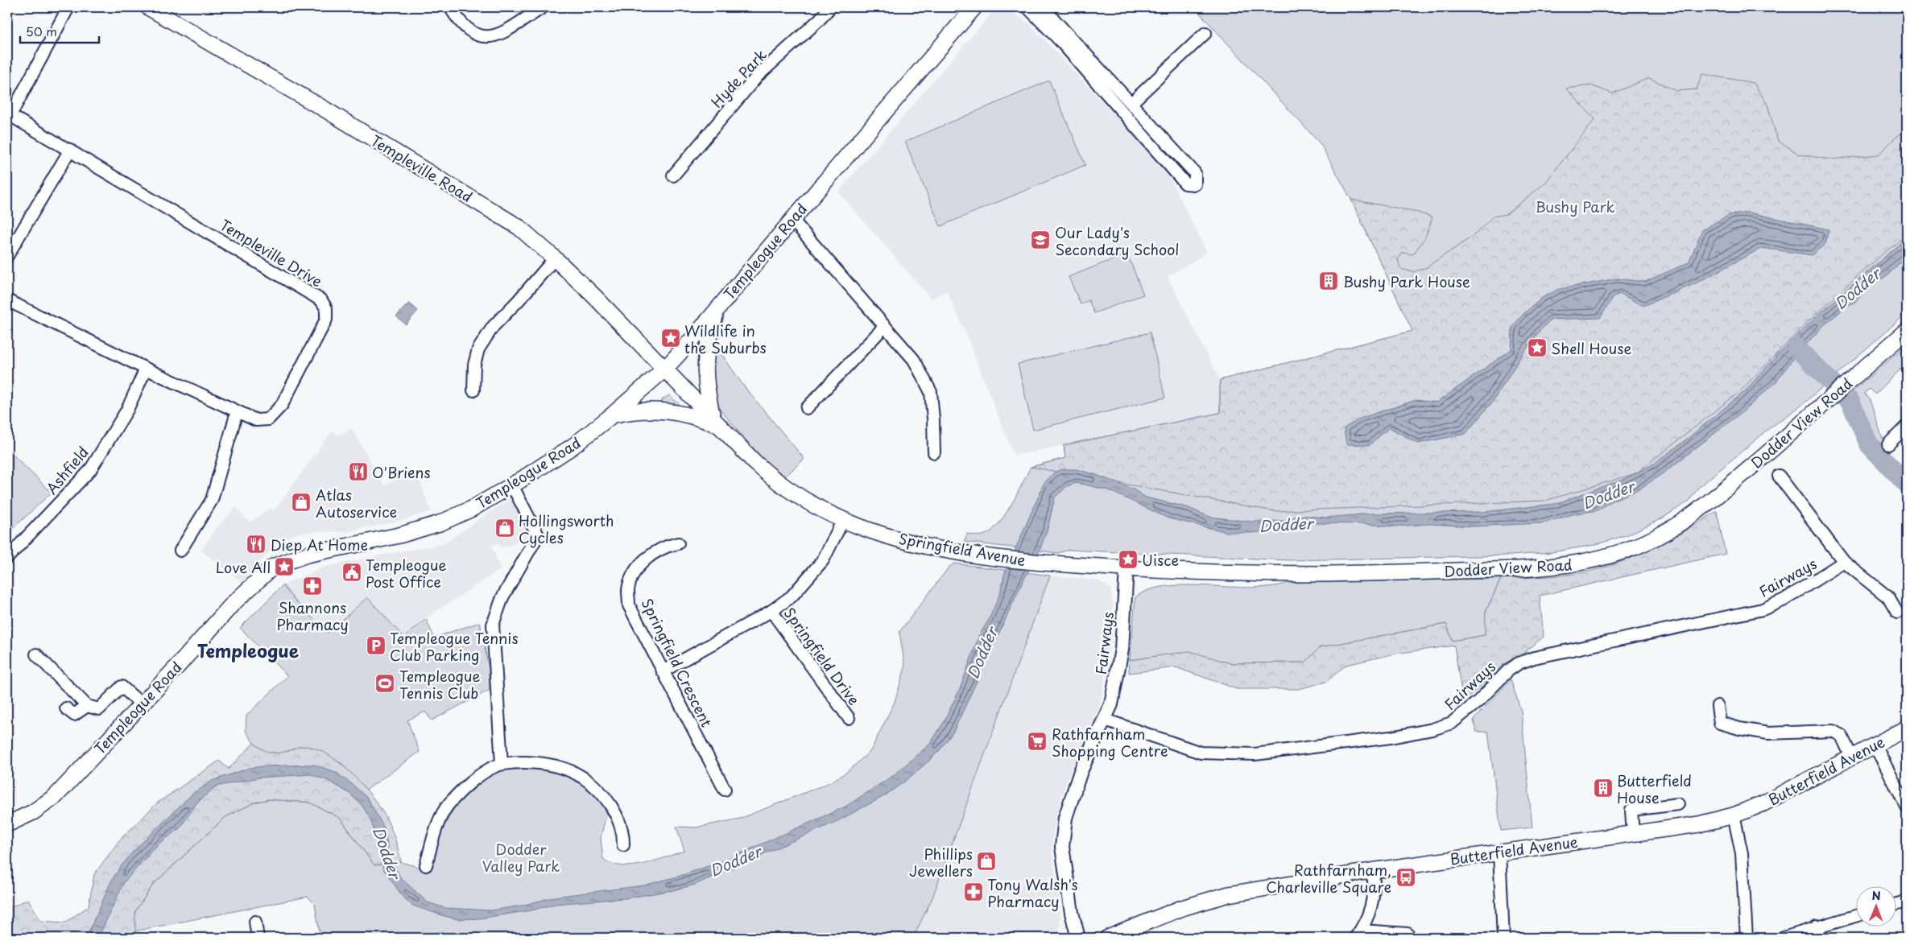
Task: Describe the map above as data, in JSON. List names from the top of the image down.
{
  "streets": {
    "main road": [
      "Templeville Road",
      "Templeogue Road",
      "Dodder View Road",
      "Springfield Avenue",
      "Butterfield Avenue"
    ],
    "street": [
      "Hyde Park",
      "Templeville Drive",
      "Ashfield",
      "Fairways",
      "Springfield Drive",
      "Springfield Crescent"
    ]
  },
  "crossings": [
    ["Templeville Road", "Templeogue Road"],
    ["Templeville Road", "Springfield Avenue"],
    ["Templeogue Road", "Springfield Avenue"],
    ["Templeville Drive", "Ashfield"],
    ["Dodder View Road", "Springfield Avenue"],
    ["Dodder View Road", "Fairways"],
    ["Springfield Avenue", "Fairways"]
  ],
  "districts": ["Templeogue"],
  "water": ["Dodder"],
  "parks": ["Bushy Park", "Dodder Valley Park"],
  "places": {
    "school or university": ["Our Lady's Secondary School"],
    "building": ["Bushy Park House", "Butterfield House"],
    "place": [
      "Wildlife in the Suburbs",
      "Shell House",
      "Uisce",
      "Love All"
    ],
    "restaurant": ["O'Briens", "Diep At Home"],
    "shop": ["Atlas Autoservice", "Hollingsworth Cycles", "Phillips Jewellers"],
    "public building": ["Templeogue Post Office"],
    "pharmacy": ["Shannons Pharmacy", "Tony Walsh's Pharmacy"],
    "parking": ["Templeogue Tennis Club Parking"],
    "sports": ["Templeogue Tennis Club"],
    "supermarket": ["Rathfarnham Shopping Centre"],
    "bus stop": ["Rathfarnham, Charleville Square"]
  },
  "scale_bar": "50 m",
  "north": "top"
}
